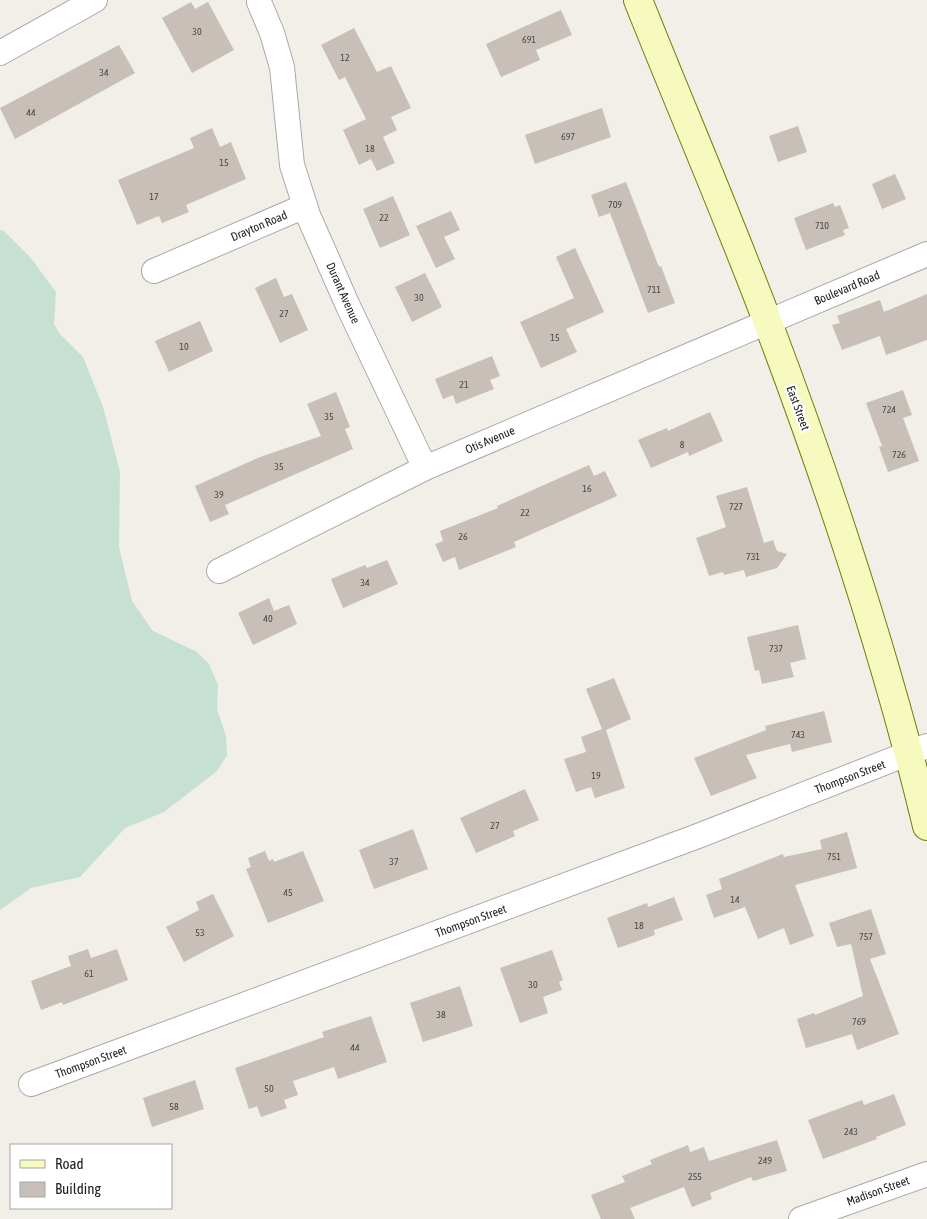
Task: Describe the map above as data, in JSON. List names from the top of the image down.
{
  "streets": {
    "main road": ["East Street"],
    "street": [
      "Drayton Road",
      "Boulevard Road",
      "Durant Avenue",
      "Otis Avenue",
      "Thompson Street",
      "Madison Street"
    ]
  },
  "crossings": [
    ["Drayton Road", "Durant Avenue"],
    ["Boulevard Road", "East Street"],
    ["Boulevard Road", "Otis Avenue"],
    ["Durant Avenue", "Otis Avenue"],
    ["East Street", "Otis Avenue"],
    ["East Street", "Thompson Street"]
  ],
  "house_numbers": [
    "30",
    "691",
    "12",
    "34",
    "44",
    "697",
    "18",
    "15",
    "17",
    "709",
    "22",
    "710",
    "711",
    "30",
    "27",
    "15",
    "10",
    "21",
    "724",
    "35",
    "8",
    "726",
    "35",
    "16",
    "39",
    "727",
    "22",
    "26",
    "731",
    "34",
    "40",
    "737",
    "743",
    "19",
    "27",
    "751",
    "37",
    "45",
    "14",
    "18",
    "53",
    "757",
    "61",
    "30",
    "38",
    "769",
    "44",
    "50",
    "58",
    "243",
    "249",
    "255"
  ],
  "legend": ["Road", "Building"]
}
